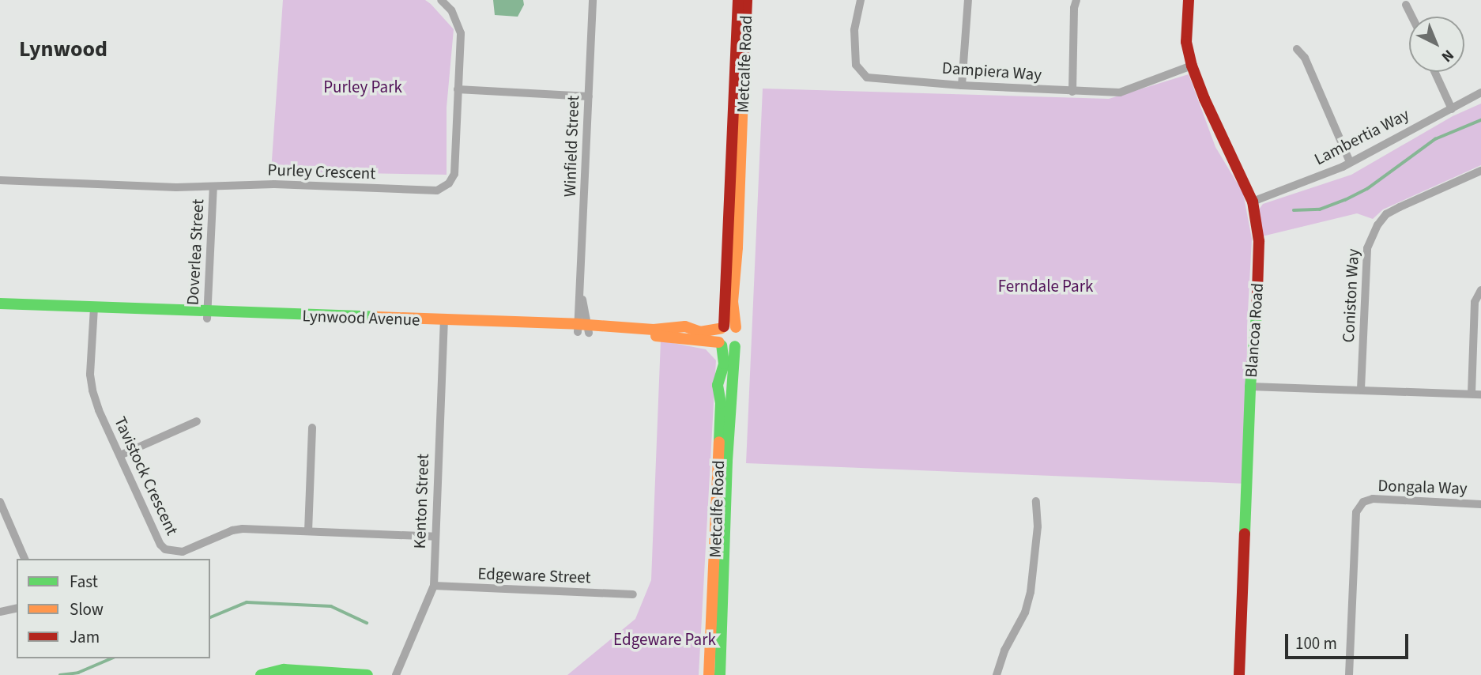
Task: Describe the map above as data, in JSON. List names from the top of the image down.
{
  "streets": {
    "street": [
      "Metcalfe Road",
      "Dampiera Way",
      "Lambertia Way",
      "Winfield Street",
      "Purley Crescent",
      "Doverlea Street",
      "Coniston Way",
      "Lynwood Avenue",
      "Blancoa Road",
      "Tavistock Crescent",
      "Dongala Way",
      "Kenton Street",
      "Edgeware Street"
    ]
  },
  "crossings": [
    ["Metcalfe Road", "Lynwood Avenue"],
    ["Dampiera Way", "Blancoa Road"],
    ["Lambertia Way", "Blancoa Road"],
    ["Winfield Street", "Lynwood Avenue"],
    ["Purley Crescent", "Doverlea Street"],
    ["Doverlea Street", "Lynwood Avenue"],
    ["Lynwood Avenue", "Tavistock Crescent"],
    ["Lynwood Avenue", "Kenton Street"],
    ["Tavistock Crescent", "Kenton Street"],
    ["Kenton Street", "Edgeware Street"]
  ],
  "districts": ["Lynwood"],
  "parks": ["Purley Park", "Ferndale Park", "Edgeware Park"],
  "legend": ["Fast", "Slow", "Jam"],
  "scale_bar": "100 m",
  "north": "bottom right"
}
